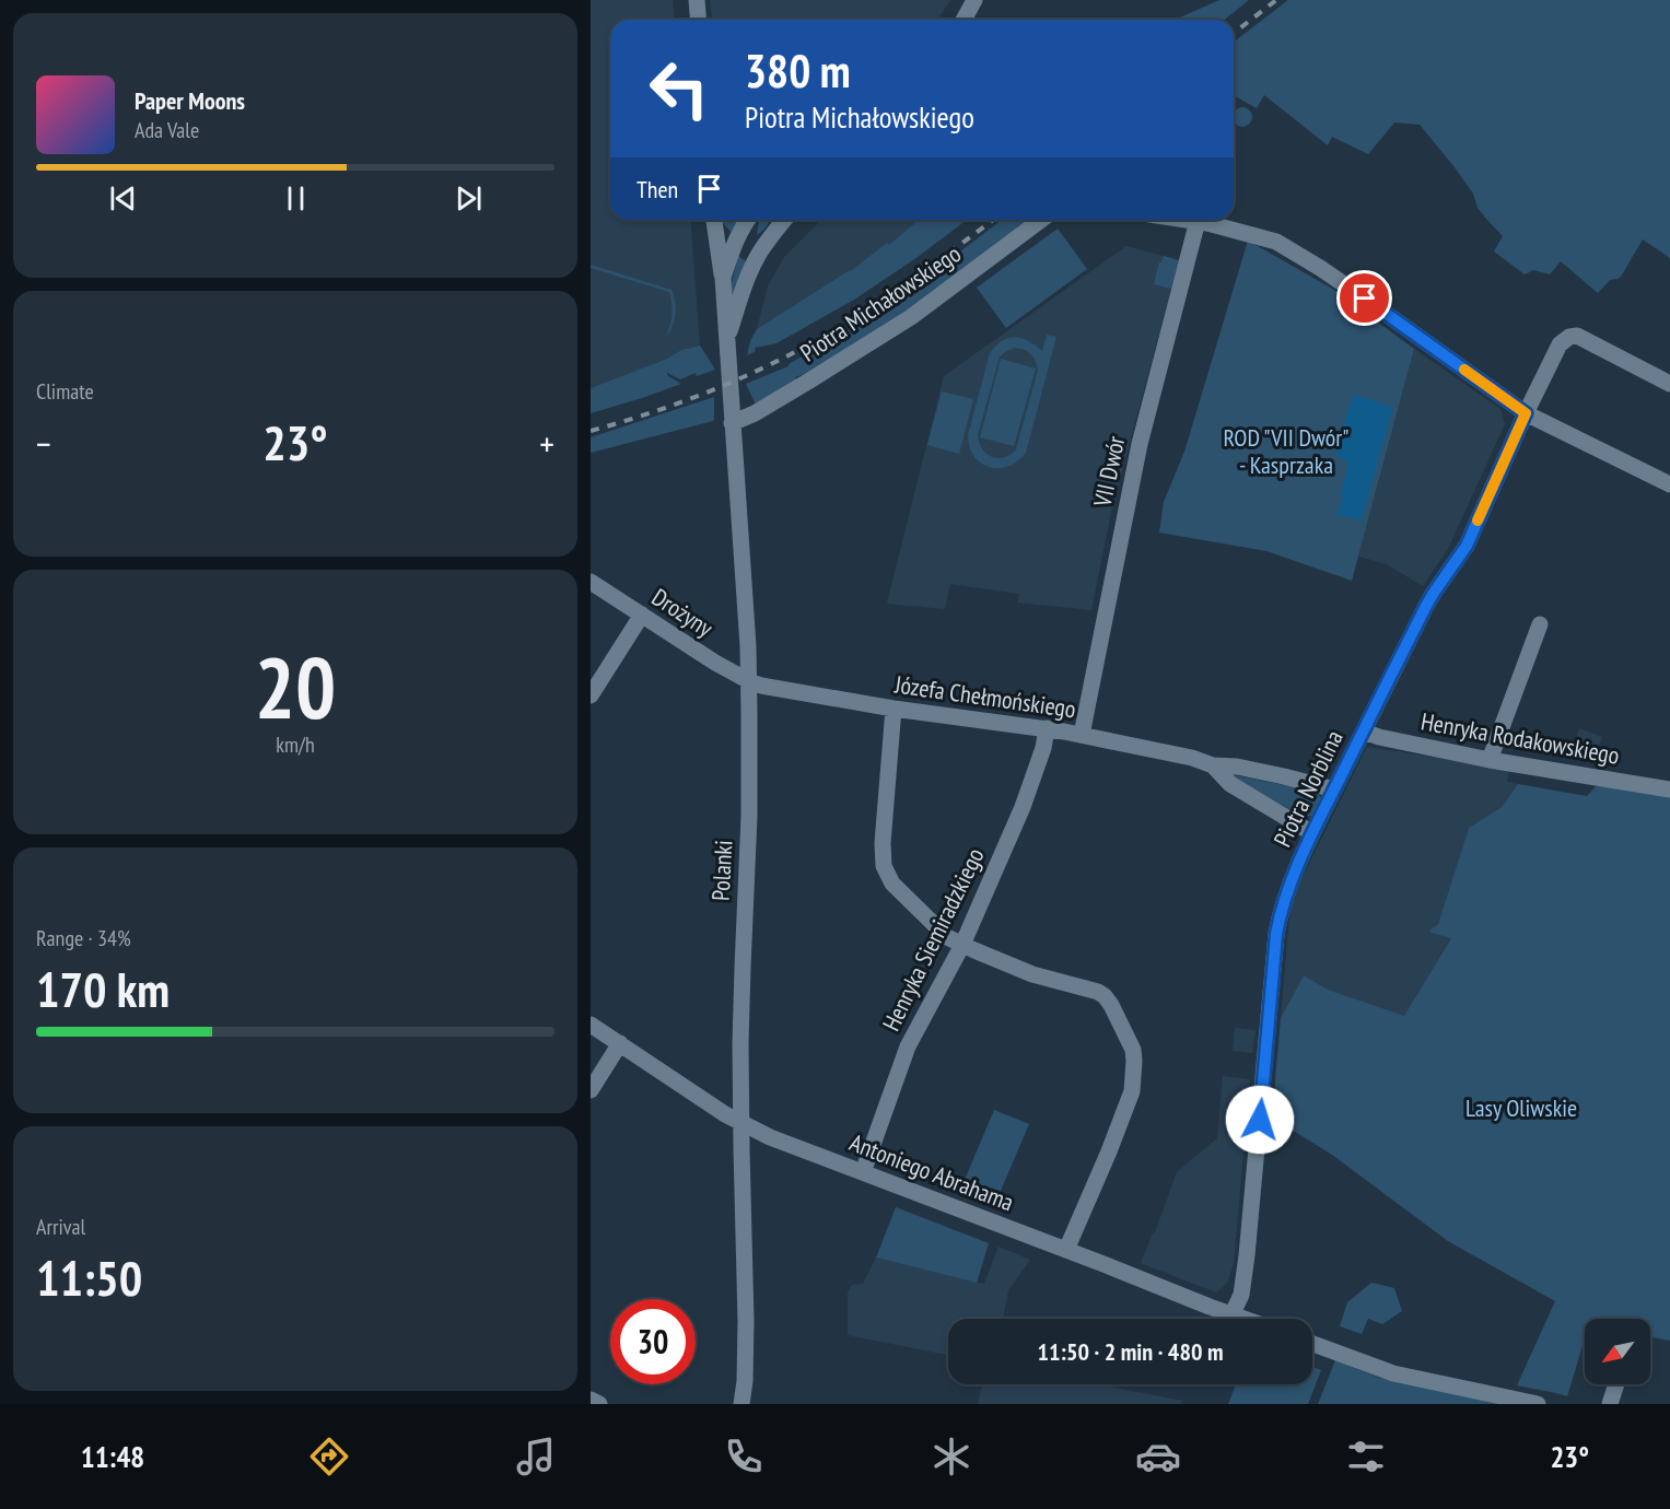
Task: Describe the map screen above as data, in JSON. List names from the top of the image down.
{
  "streets": {
    "street": [
      "Piotra Michałowskiego",
      "VII Dwór",
      "Drożyny",
      "Józefa Chełmońskiego",
      "Henryka Rodakowskiego",
      "Piotra Norblina",
      "Polanki",
      "Henryka Siemiradzkiego",
      "Antoniego Abrahama"
    ]
  },
  "crossings": [
    ["Piotra Michałowskiego", "Polanki"],
    ["VII Dwór", "Józefa Chełmońskiego"],
    ["Drożyny", "Józefa Chełmońskiego"],
    ["Drożyny", "Polanki"],
    ["Józefa Chełmońskiego", "Piotra Norblina"],
    ["Józefa Chełmońskiego", "Polanki"],
    ["Józefa Chełmońskiego", "Henryka Siemiradzkiego"],
    ["Henryka Rodakowskiego", "Piotra Norblina"],
    ["Piotra Norblina", "Antoniego Abrahama"],
    ["Polanki", "Antoniego Abrahama"],
    ["Henryka Siemiradzkiego", "Antoniego Abrahama"]
  ],
  "parks": ["ROD \"VII Dwór\" - Kasprzaka", "Lasy Oliwskie"],
  "north": "bottom left",
  "page": {
    "turn": ["380 m", "Piotra Michałowskiego"],
    "song": ["Paper Moons", "Ada Vale"],
    "then": "Then",
    "tile": [
      "Climate",
      ["20", "km/h"],
      ["Range · 34%", "170 km"],
      ["Arrival", "11:50"]
    ],
    "heat": ["−", "23°", "+"],
    "limit": "30",
    "trip": "11:50 · 2 min · 480 m",
    "tabs": ["11:48", "23°"]
  }
}
